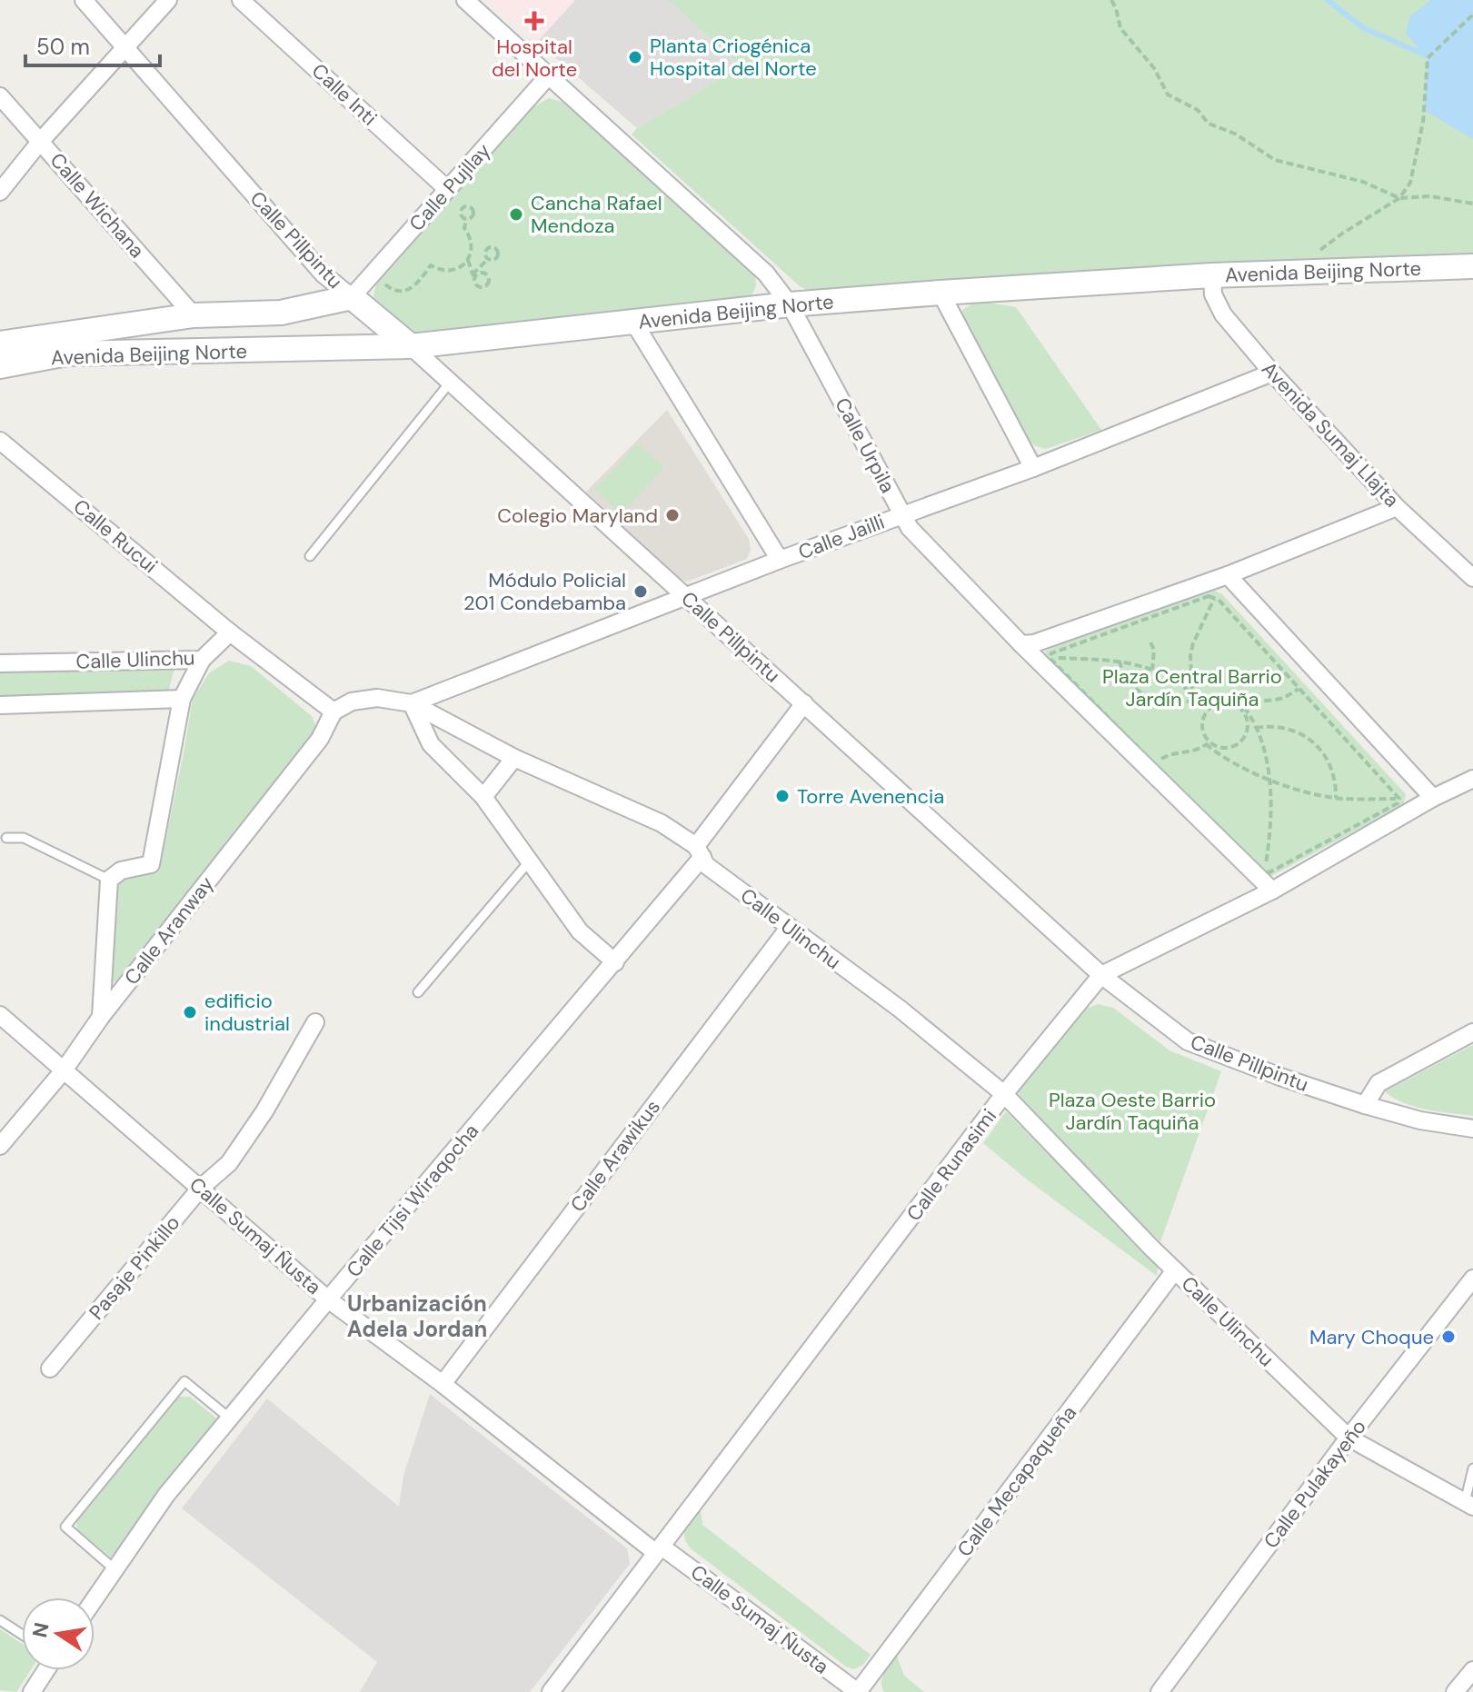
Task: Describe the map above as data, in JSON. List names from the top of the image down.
{
  "streets": {
    "street": [
      "Calle Inti",
      "Calle Pujllay",
      "Calle Wichana",
      "Calle Pillpintu",
      "Avenida Beijing Norte",
      "Avenida Sumaj Llajta",
      "Calle Urpila",
      "Calle Rucui",
      "Calle Jailli",
      "Calle Ulinchu",
      "Calle Aranway",
      "Calle Arawikus",
      "Calle Runasimi",
      "Calle Tijsi Wiraqocha",
      "Calle Sumaj Ñusta",
      "Pasaje Pinkillo",
      "Calle Mecapaqueña",
      "Calle Pulakayeño"
    ]
  },
  "crossings": [
    ["Calle Inti", "Calle Pujllay"],
    ["Calle Pujllay", "Calle Pillpintu"],
    ["Calle Pujllay", "Avenida Beijing Norte"],
    ["Calle Pujllay", "Calle Urpila"],
    ["Calle Wichana", "Avenida Beijing Norte"],
    ["Calle Pillpintu", "Avenida Beijing Norte"],
    ["Calle Pillpintu", "Calle Jailli"],
    ["Calle Pillpintu", "Calle Runasimi"],
    ["Calle Pillpintu", "Calle Tijsi Wiraqocha"],
    ["Avenida Beijing Norte", "Avenida Sumaj Llajta"],
    ["Avenida Beijing Norte", "Calle Urpila"],
    ["Avenida Sumaj Llajta", "Calle Jailli"],
    ["Calle Urpila", "Calle Jailli"],
    ["Calle Urpila", "Calle Runasimi"],
    ["Calle Rucui", "Calle Ulinchu"],
    ["Calle Jailli", "Calle Ulinchu"],
    ["Calle Ulinchu", "Calle Aranway"],
    ["Calle Ulinchu", "Calle Arawikus"],
    ["Calle Ulinchu", "Calle Runasimi"],
    ["Calle Ulinchu", "Calle Tijsi Wiraqocha"],
    ["Calle Ulinchu", "Calle Mecapaqueña"],
    ["Calle Ulinchu", "Calle Pulakayeño"],
    ["Calle Aranway", "Calle Sumaj Ñusta"],
    ["Calle Arawikus", "Calle Sumaj Ñusta"],
    ["Calle Runasimi", "Calle Sumaj Ñusta"],
    ["Calle Tijsi Wiraqocha", "Calle Sumaj Ñusta"],
    ["Calle Sumaj Ñusta", "Pasaje Pinkillo"],
    ["Calle Sumaj Ñusta", "Calle Mecapaqueña"]
  ],
  "districts": ["Urbanización Adela Jordan"],
  "parks": ["Plaza Central Barrio Jardín Taquiña", "Plaza Oeste Barrio Jardín Taquiña"],
  "places": {
    "health": ["Hospital del Norte"],
    "other": [
      "Planta Criogénica Hospital del Norte",
      "Cancha Rafael Mendoza",
      "Colegio Maryland",
      "Módulo Policial 201 Condebamba",
      "Torre Avenencia",
      "edificio industrial",
      "Mary Choque"
    ]
  },
  "scale_bar": "50 m",
  "north": "left"
}
